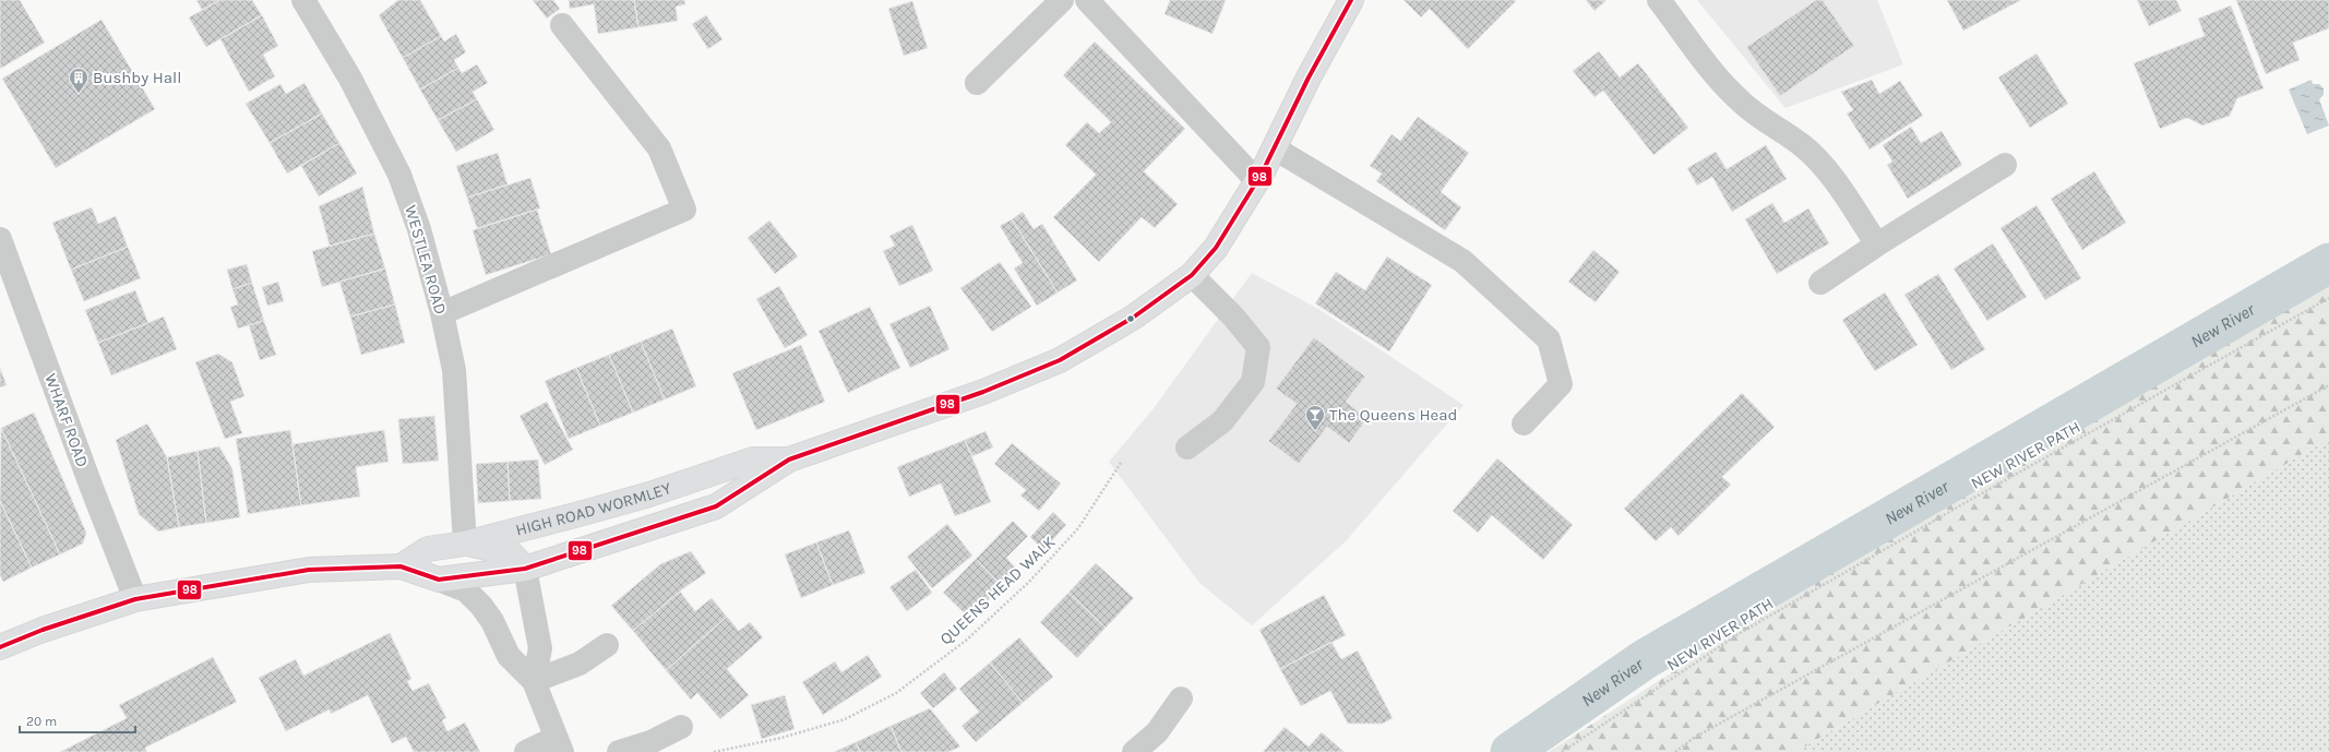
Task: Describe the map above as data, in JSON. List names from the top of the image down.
{
  "streets": {
    "main road": ["HIGH ROAD WORMLEY"],
    "street": ["WESTLEA ROAD", "WHARF ROAD"],
    "path": ["NEW RIVER PATH", "QUEENS HEAD WALK"]
  },
  "crossings": [
    ["WESTLEA ROAD", "HIGH ROAD WORMLEY"],
    ["WHARF ROAD", "HIGH ROAD WORMLEY"]
  ],
  "water": ["New River"],
  "places": {
    "building": ["Bushby Hall"],
    "bar": ["The Queens Head"]
  },
  "lines": ["transit line 98"],
  "scale_bar": "20 m"
}
